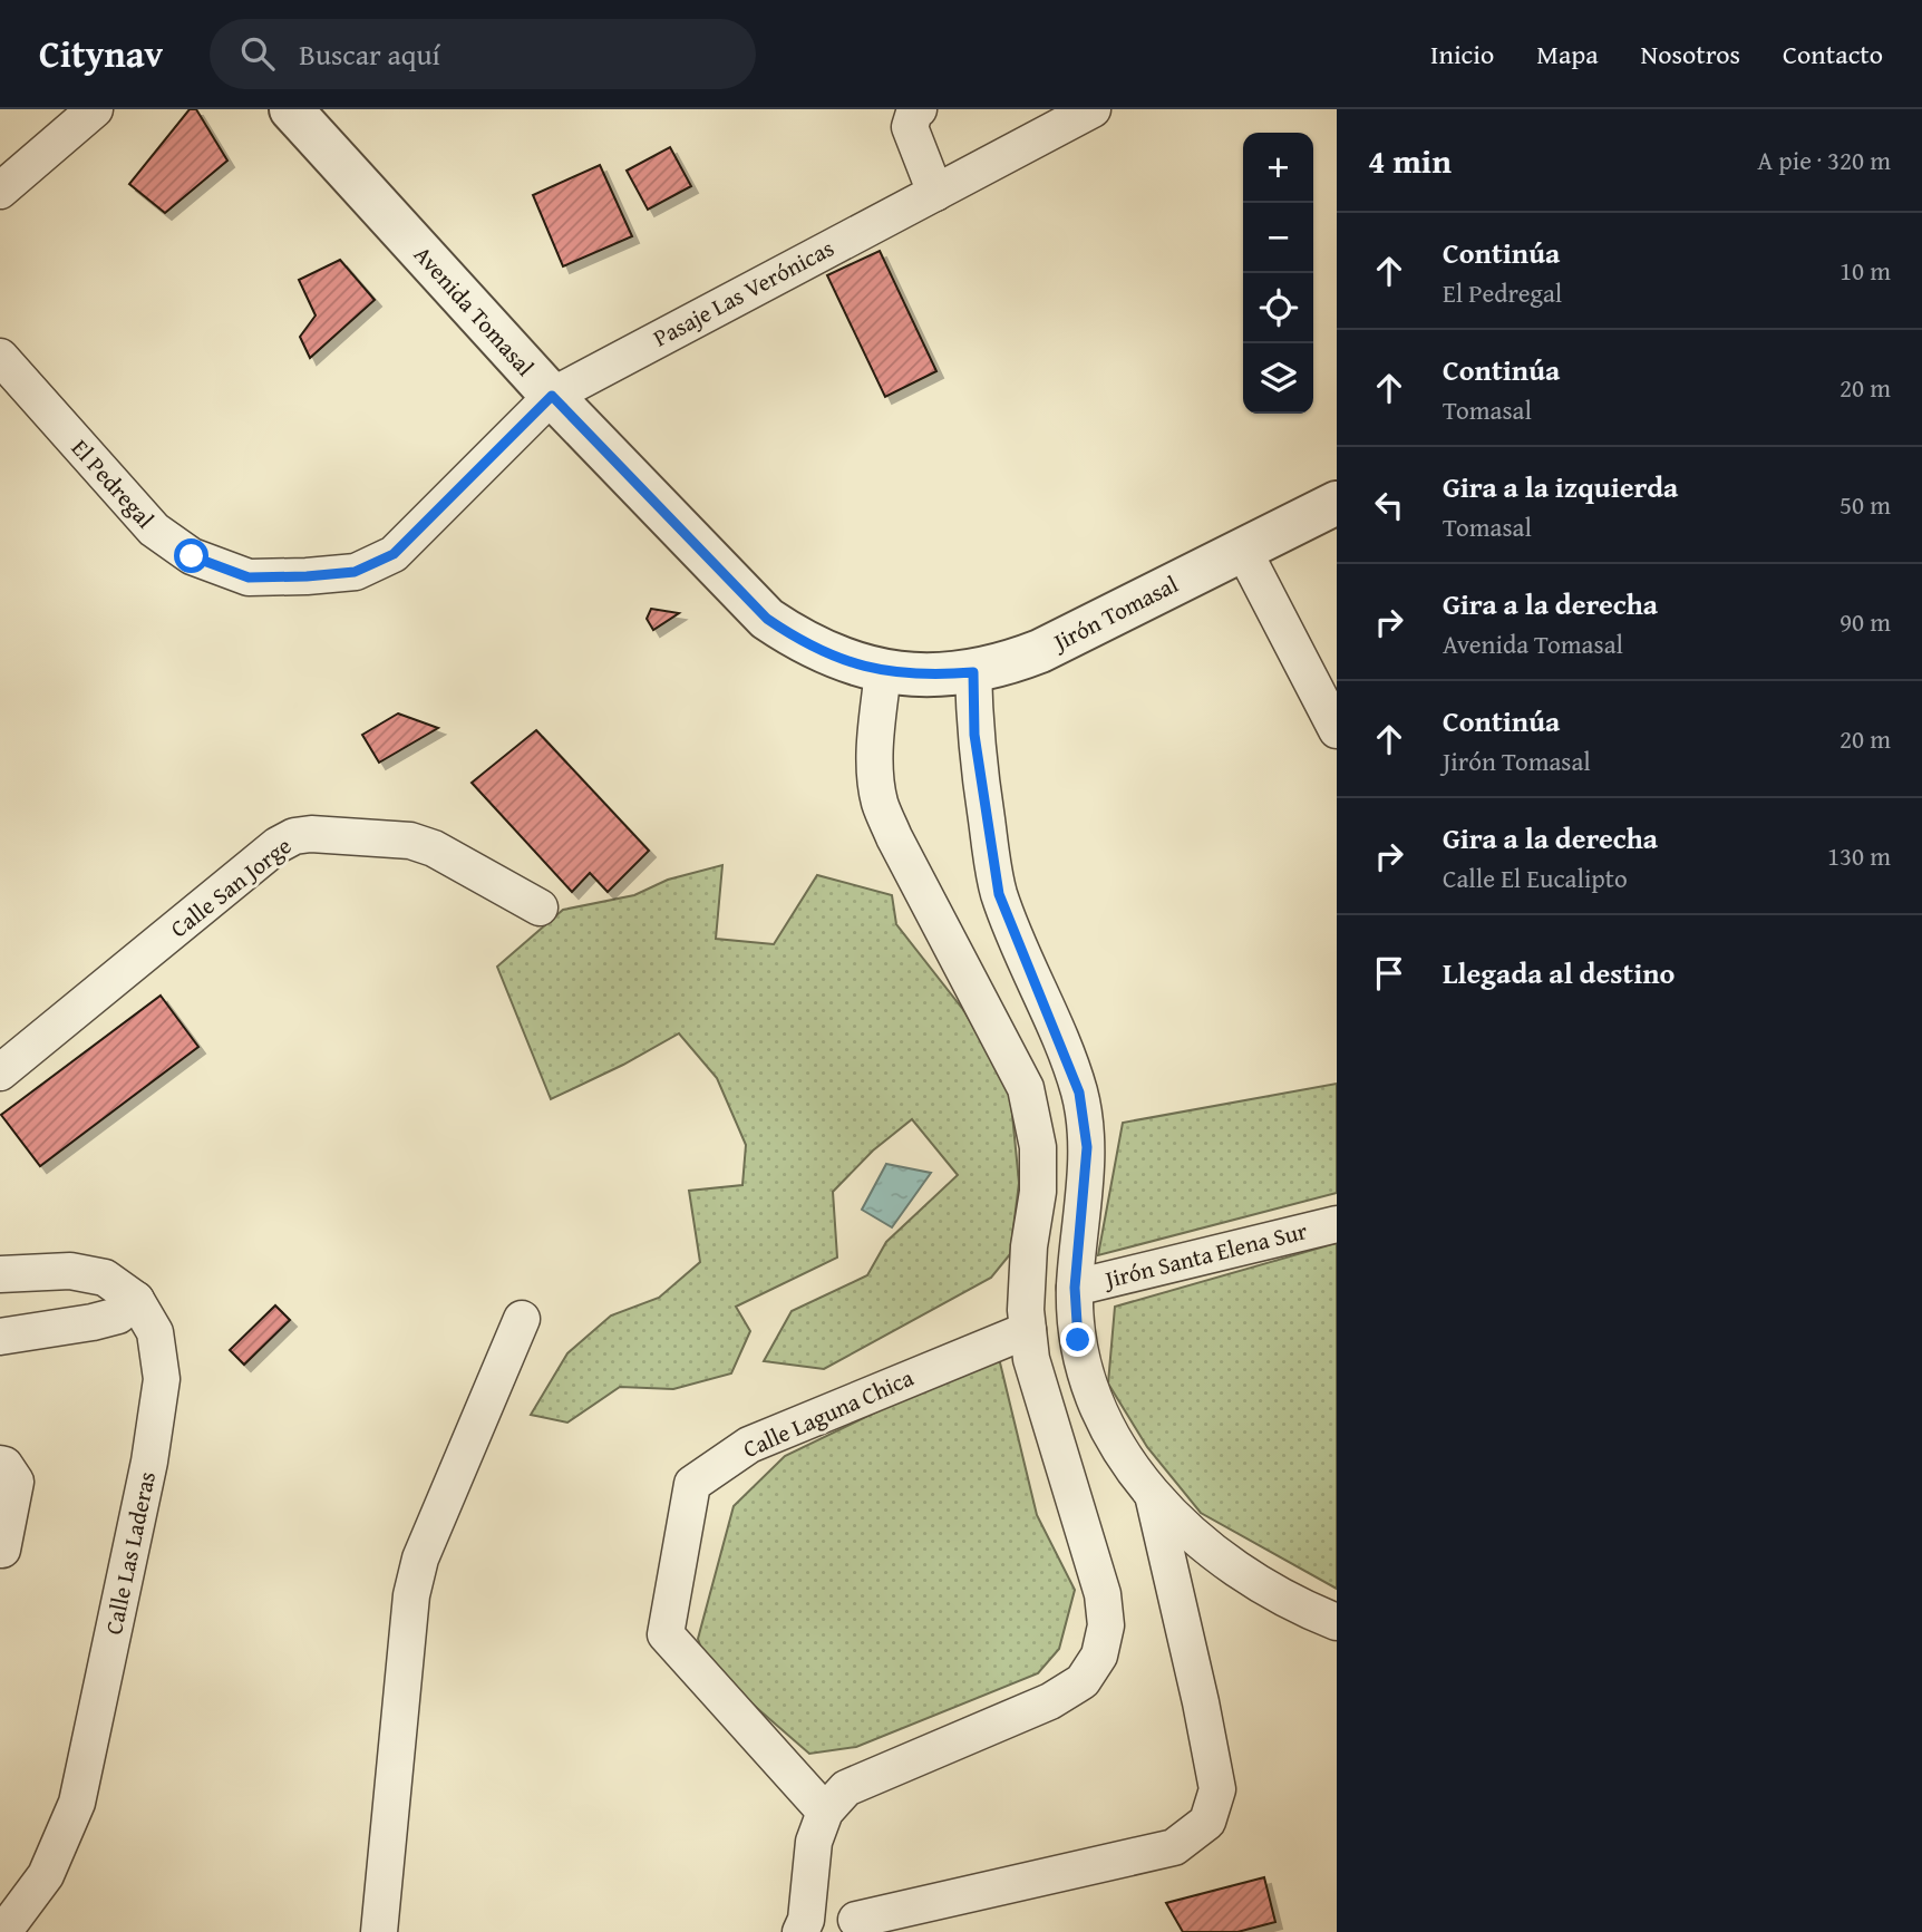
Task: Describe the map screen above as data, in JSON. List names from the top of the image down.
{
  "streets": {
    "street": [
      "Pasaje Las Verónicas",
      "Avenida Tomasal",
      "El Pedregal",
      "Jirón Tomasal",
      "Calle San Jorge",
      "Jirón Santa Elena Sur",
      "Calle Laguna Chica",
      "Calle Las Laderas"
    ]
  },
  "crossings": [
    ["Pasaje Las Verónicas", "Avenida Tomasal"],
    ["Pasaje Las Verónicas", "El Pedregal"],
    ["Avenida Tomasal", "Jirón Tomasal"]
  ],
  "page": {
    "header": "Citynav",
    "search": "Buscar aquí",
    "nav": [
      "Inicio",
      "Mapa",
      "Nosotros",
      "Contacto"
    ],
    "heading": ["4 min", "A pie · 320 m"],
    "map_buttons": ["+", "−"],
    "list": [
      ["Continúa", "El Pedregal", "10 m"],
      ["Continúa", "Tomasal", "20 m"],
      ["Gira a la izquierda", "Tomasal", "50 m"],
      ["Gira a la derecha", "Avenida Tomasal", "90 m"],
      ["Continúa", "Jirón Tomasal", "20 m"],
      ["Gira a la derecha", "Calle El Eucalipto", "130 m"],
      "Llegada al destino"
    ]
  }
}
